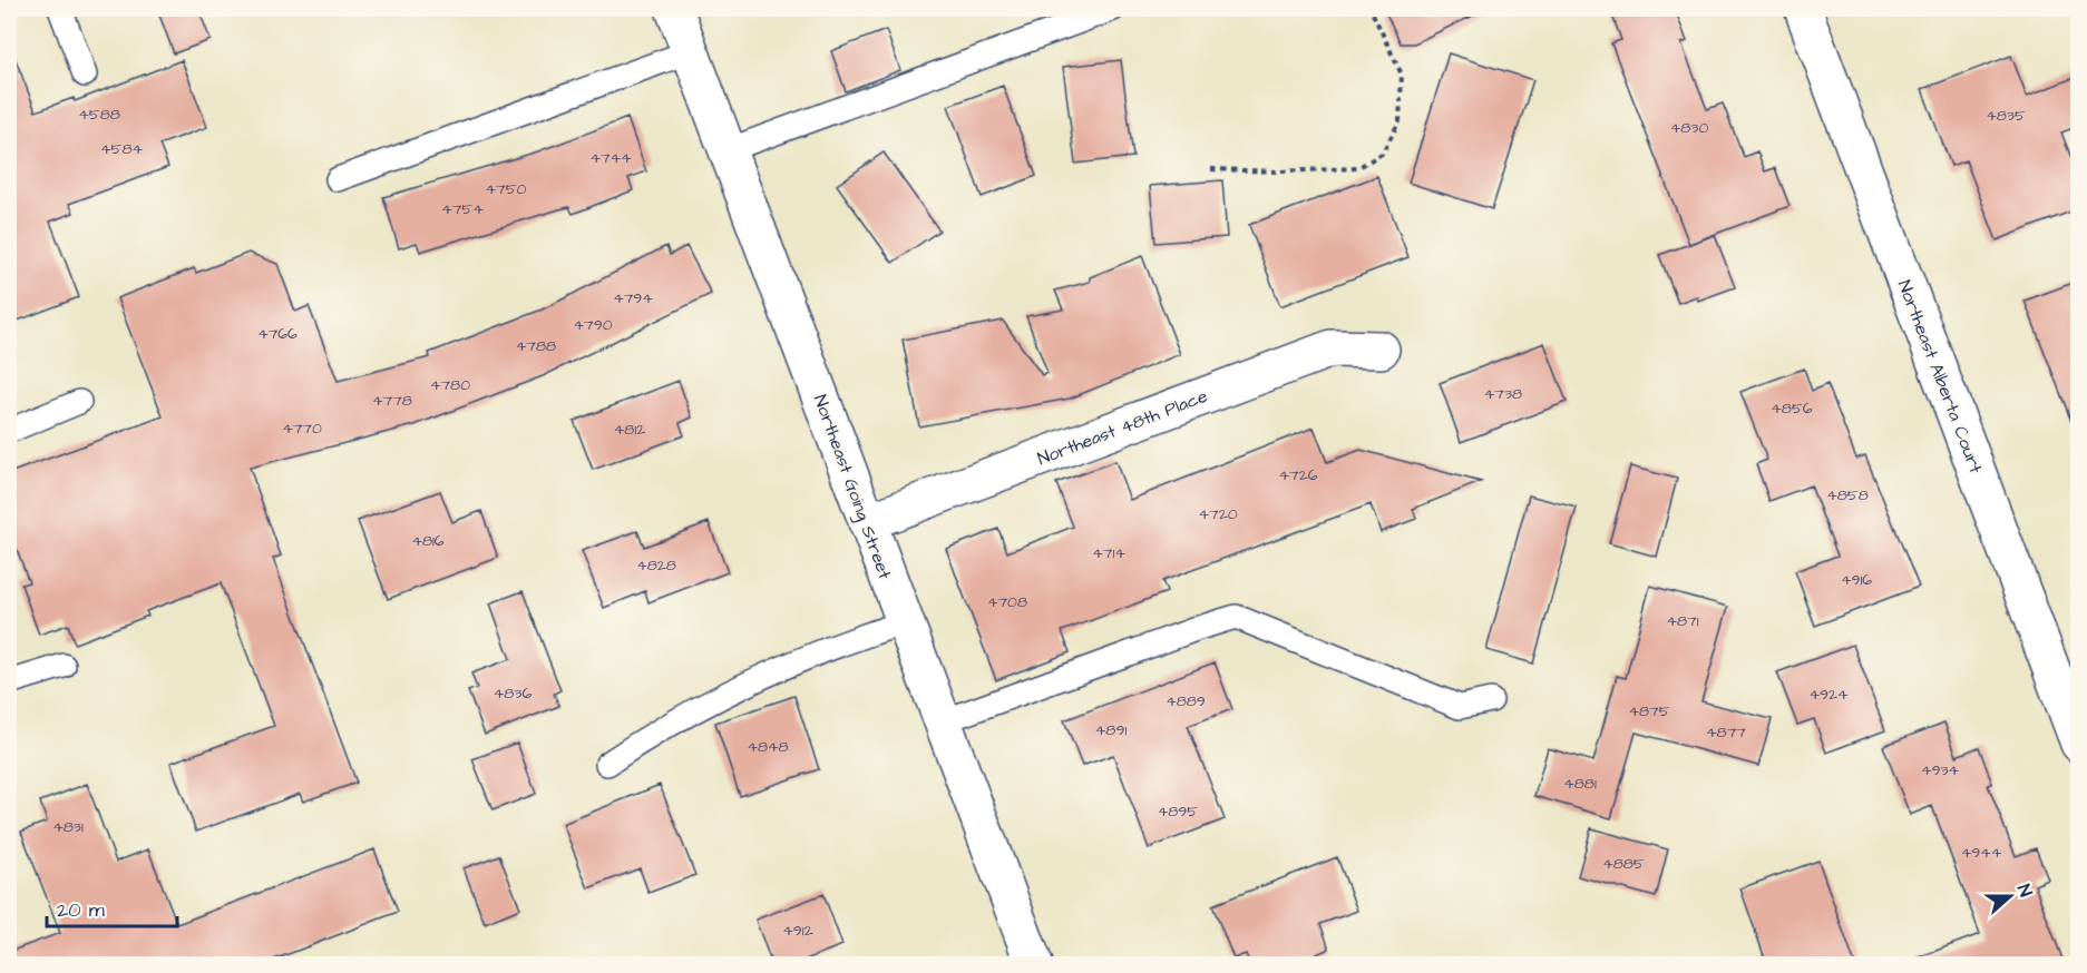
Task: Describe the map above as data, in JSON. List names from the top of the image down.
{
  "streets": {
    "street": ["Northeast Alberta Court", "Northeast 48th Place", "Northeast Going Street"]
  },
  "crossings": [
    ["Northeast 48th Place", "Northeast Going Street"]
  ],
  "house_numbers": [
    "4588",
    "4835",
    "4830",
    "4584",
    "4744",
    "4750",
    "4754",
    "4794",
    "4790",
    "4766",
    "4788",
    "4780",
    "4738",
    "4778",
    "4856",
    "4770",
    "4812",
    "4726",
    "4858",
    "4720",
    "4816",
    "4714",
    "4828",
    "4916",
    "4708",
    "4871",
    "4836",
    "4924",
    "4889",
    "4875",
    "4891",
    "4877",
    "4848",
    "4934",
    "4881",
    "4895",
    "4831",
    "4944",
    "4885",
    "4912"
  ],
  "scale_bar": "20 m",
  "north": "right"
}
